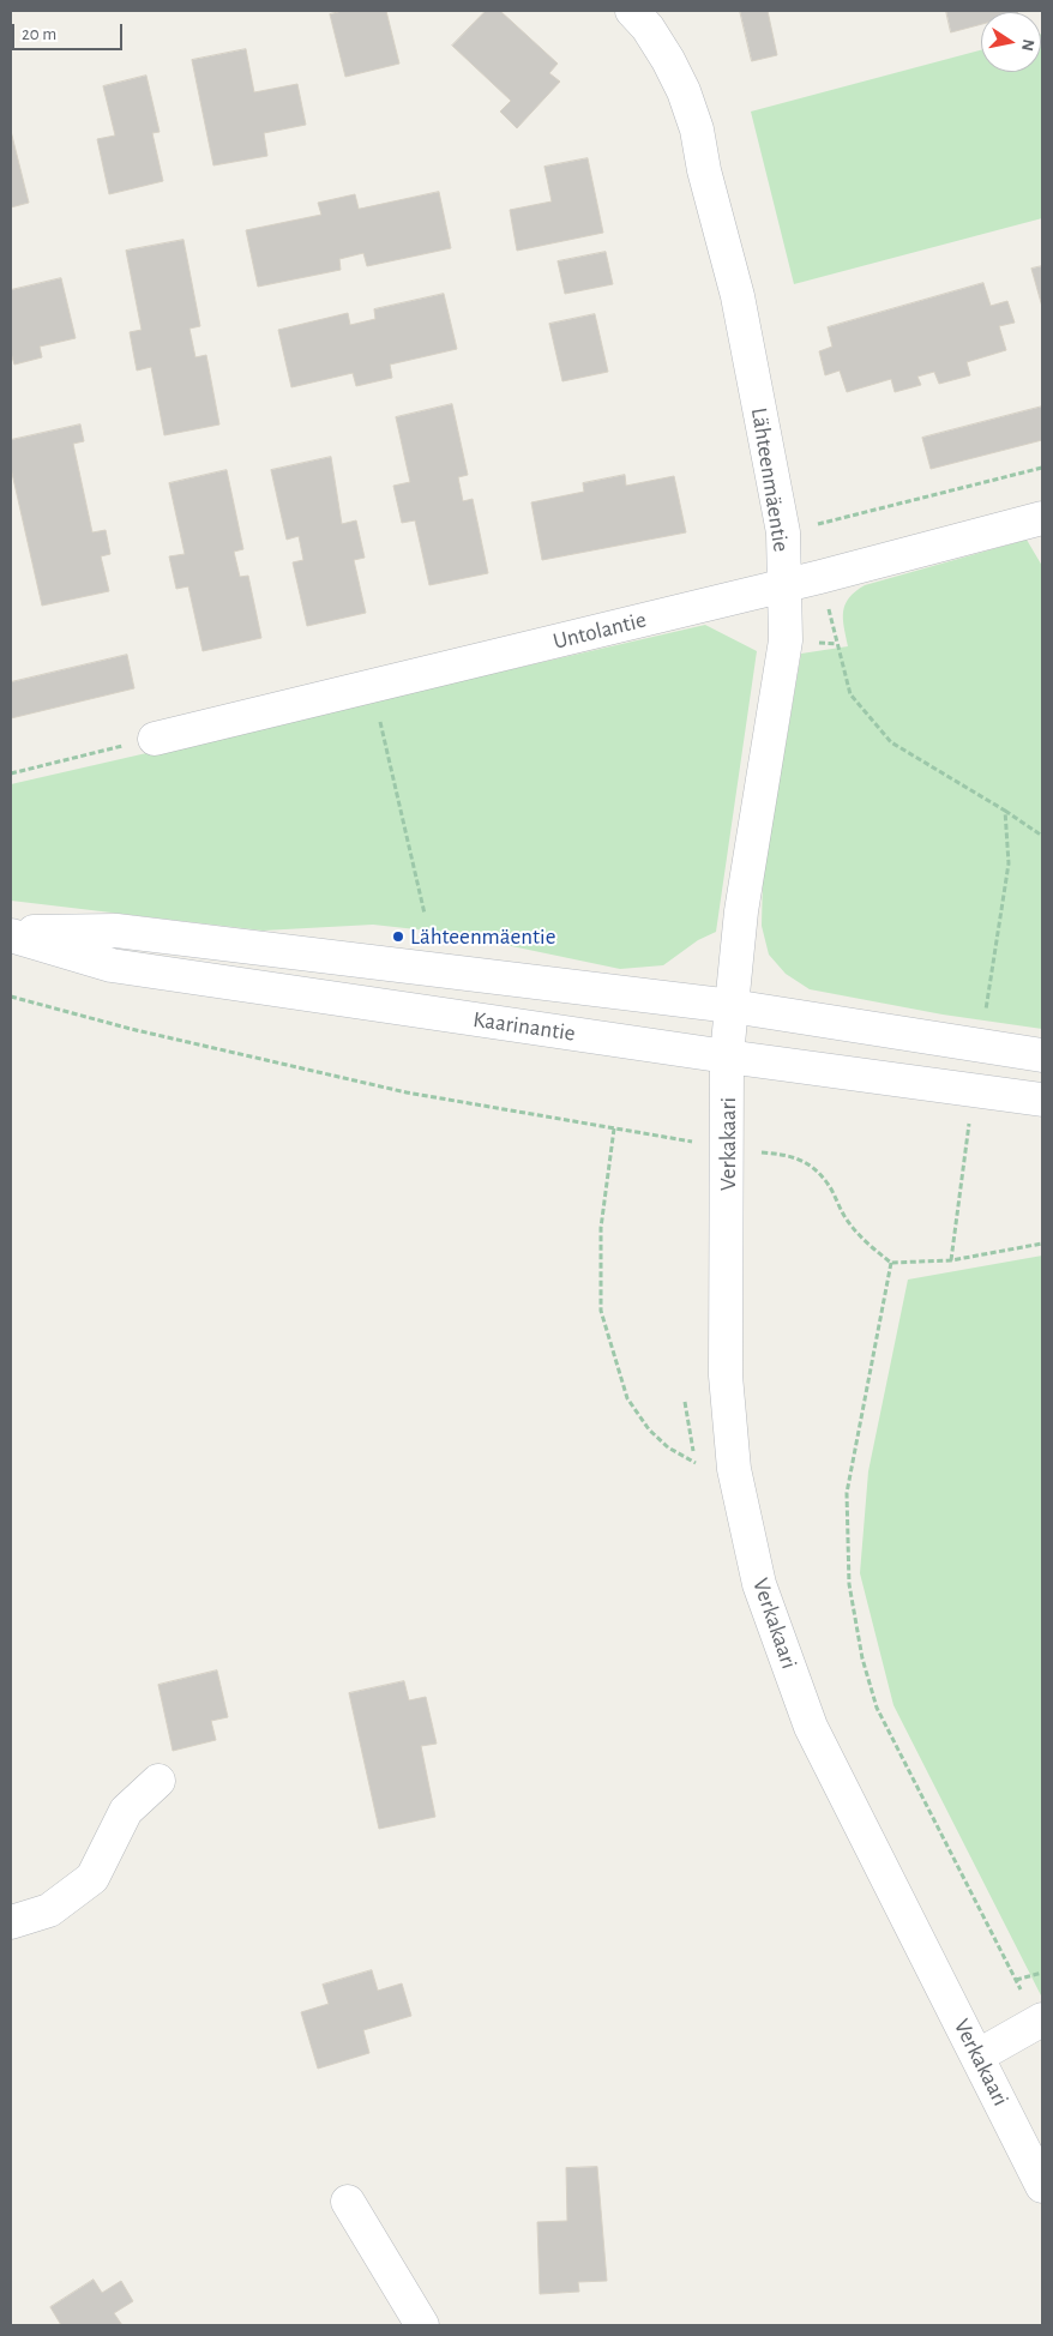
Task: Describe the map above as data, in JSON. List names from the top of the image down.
{
  "streets": {
    "street": [
      "Lähteenmäentie",
      "Untolantie",
      "Kaarinantie",
      "Verkakaari"
    ]
  },
  "crossings": [
    ["Lähteenmäentie", "Untolantie"],
    ["Lähteenmäentie", "Kaarinantie"],
    ["Lähteenmäentie", "Verkakaari"],
    ["Kaarinantie", "Verkakaari"]
  ],
  "places": ["Lähteenmäentie"],
  "scale_bar": "20 m",
  "north": "right"
}
